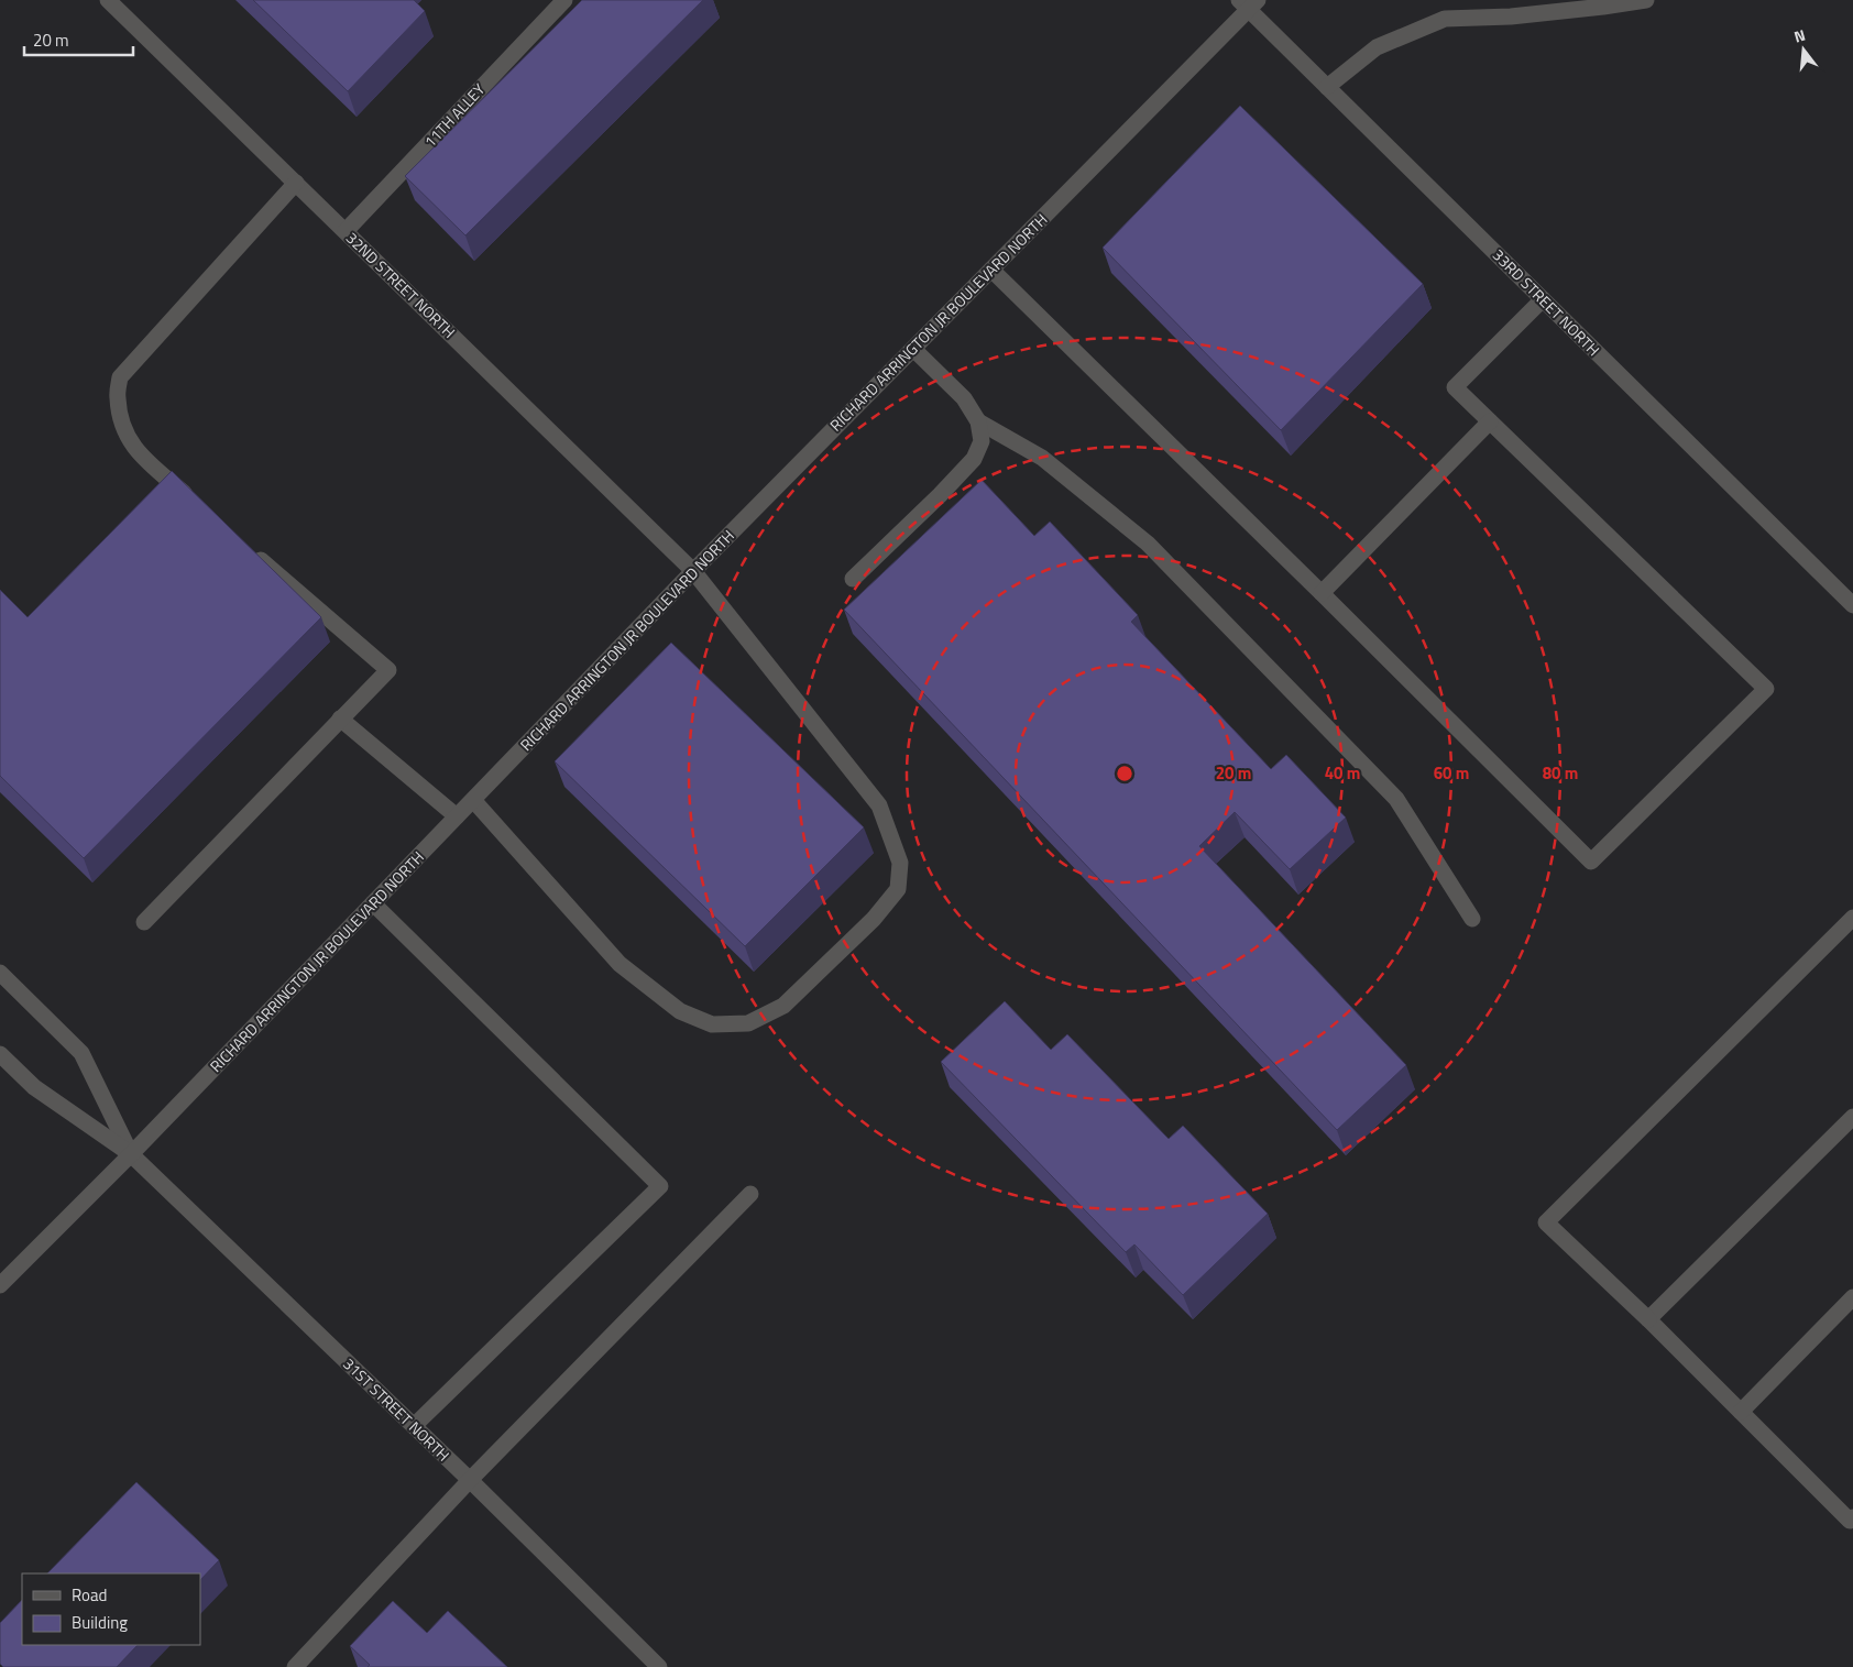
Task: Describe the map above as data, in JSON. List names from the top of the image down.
{
  "streets": {
    "street": [
      "11TH ALLEY",
      "32ND STREET NORTH",
      "33RD STREET NORTH",
      "RICHARD ARRINGTON JR BOULEVARD NORTH",
      "31ST STREET NORTH"
    ]
  },
  "crossings": [
    ["11TH ALLEY", "32ND STREET NORTH"],
    ["32ND STREET NORTH", "RICHARD ARRINGTON JR BOULEVARD NORTH"],
    ["33RD STREET NORTH", "RICHARD ARRINGTON JR BOULEVARD NORTH"],
    ["RICHARD ARRINGTON JR BOULEVARD NORTH", "31ST STREET NORTH"]
  ],
  "legend": ["Road", "Building"],
  "scale_bar": "20 m",
  "north": "top",
  "rings": [
    "20 m",
    "40 m",
    "60 m",
    "80 m"
  ]
}
